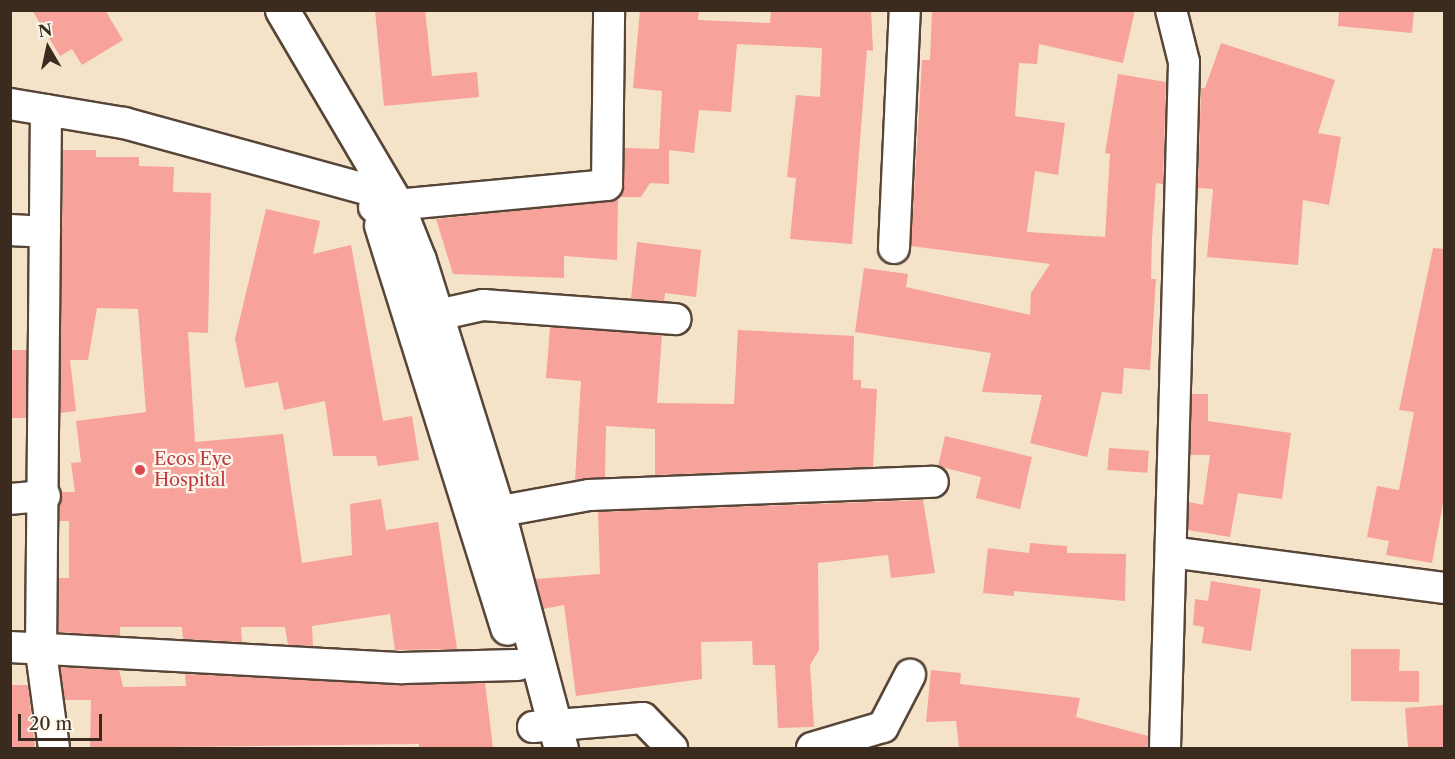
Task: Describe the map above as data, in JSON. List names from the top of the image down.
{
  "places": ["Ecos Eye Hospital"],
  "scale_bar": "20 m",
  "north": "top"
}
